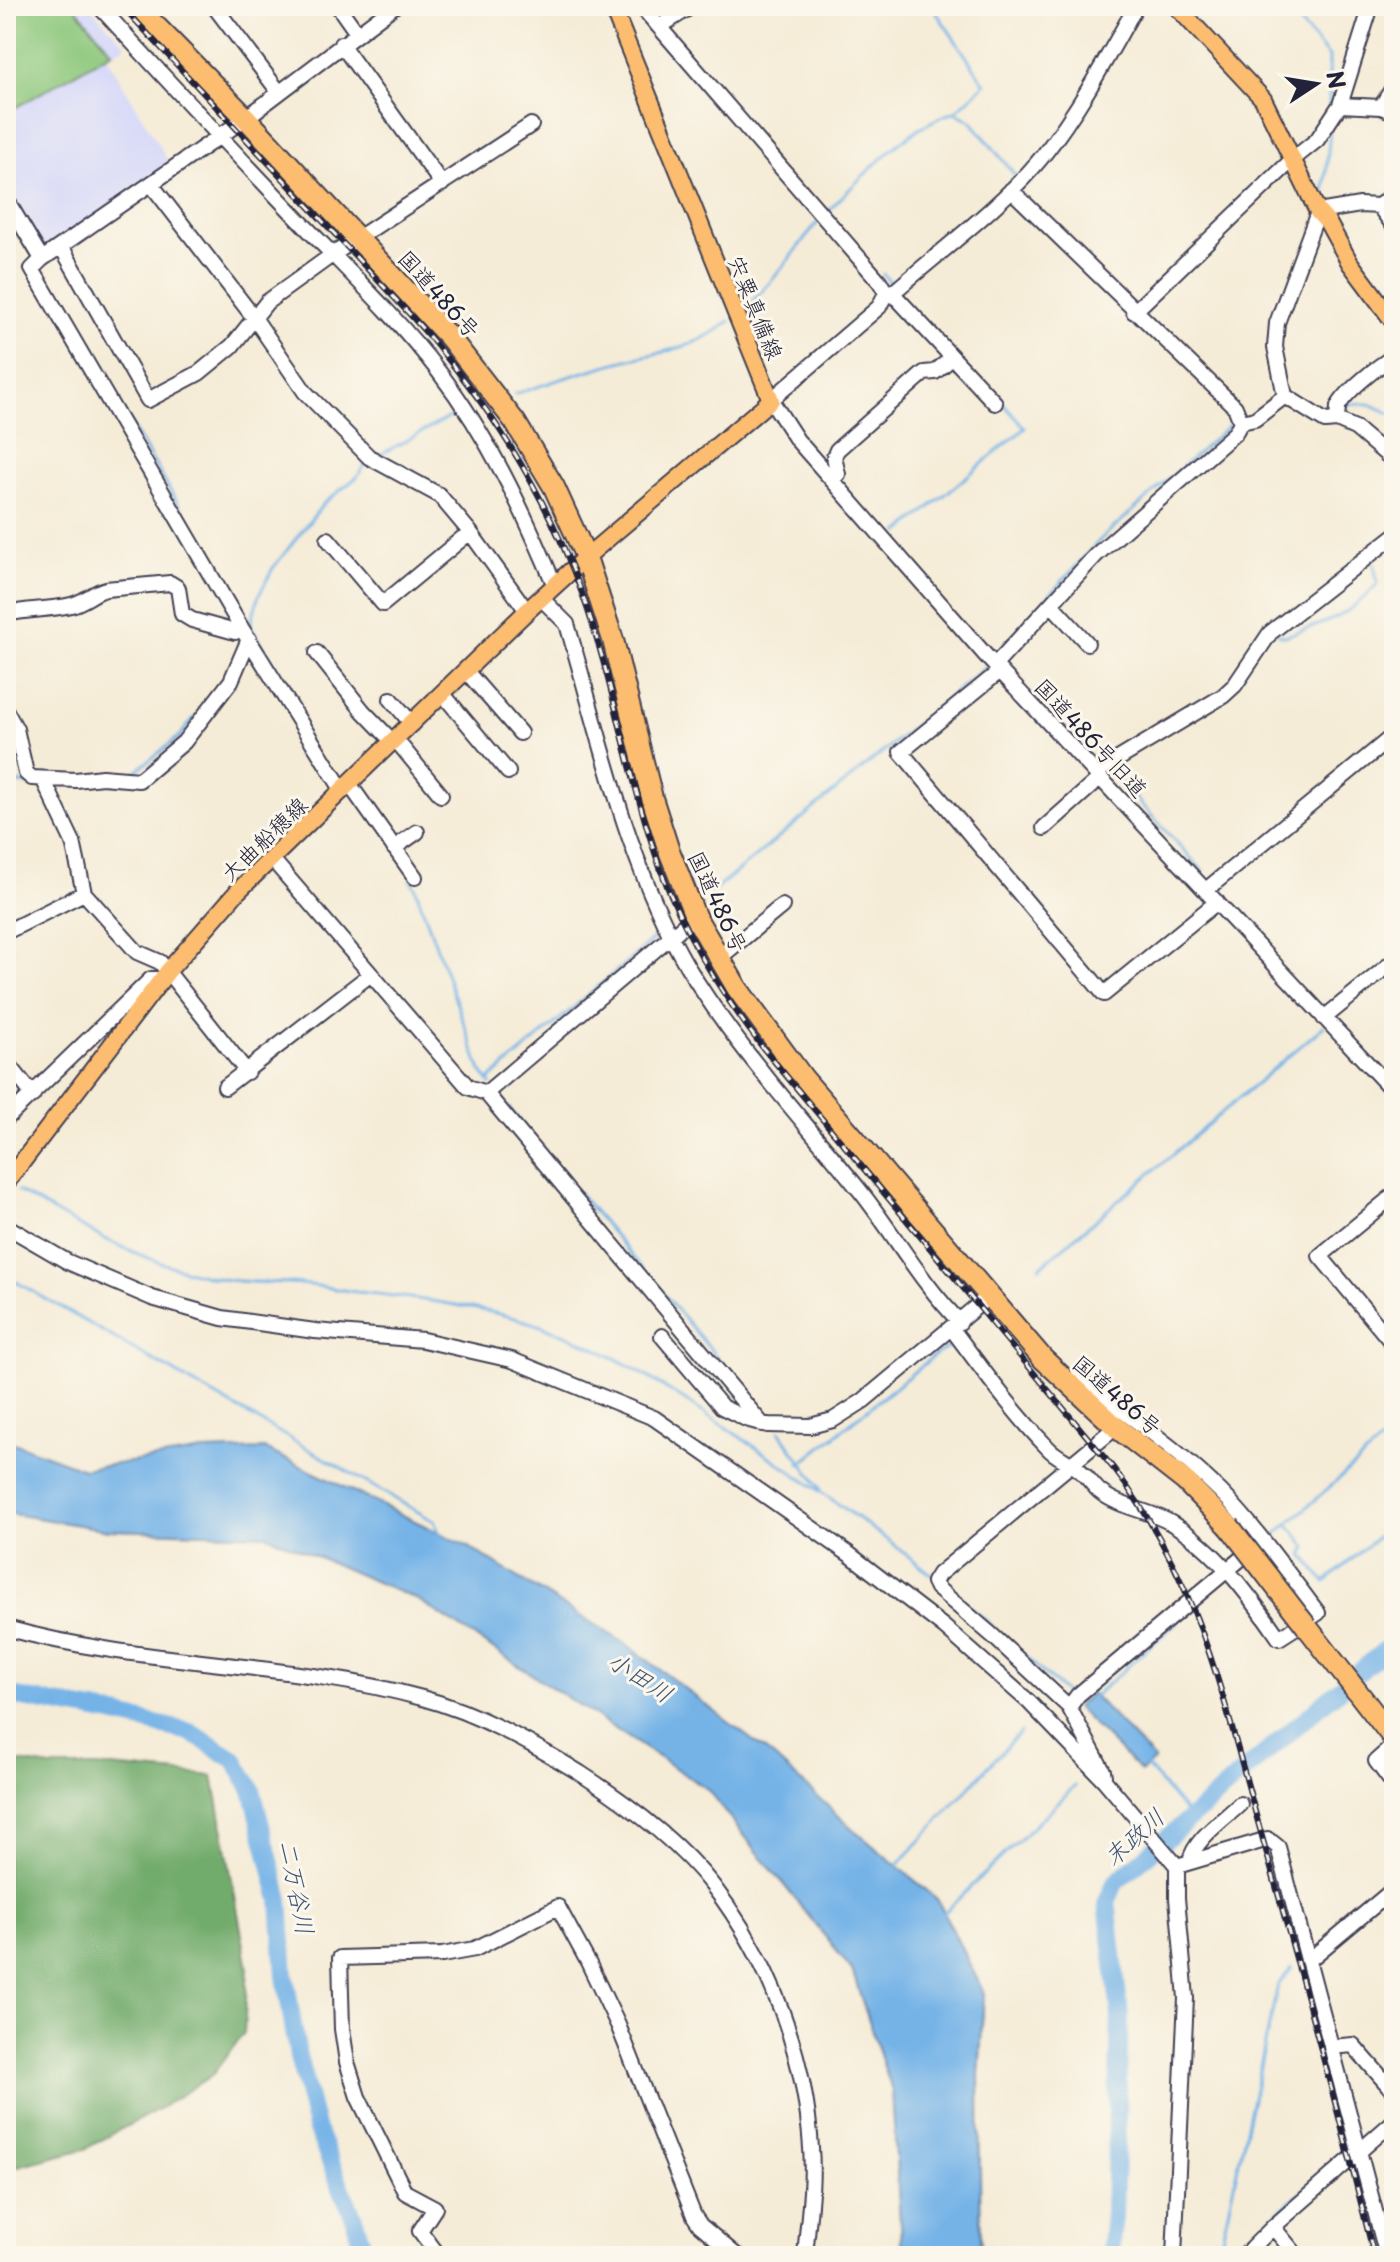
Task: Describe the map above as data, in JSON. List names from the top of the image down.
{
  "streets": {
    "highway": ["国道486号"],
    "main road": ["宍粟真備線", "大曲船穂線"],
    "street": ["国道486号旧道"]
  },
  "crossings": [
    ["国道486号", "大曲船穂線"],
    ["宍粟真備線", "国道486号旧道"]
  ],
  "water": ["小田川", "末政川", "二万谷川"],
  "north": "right"
}
